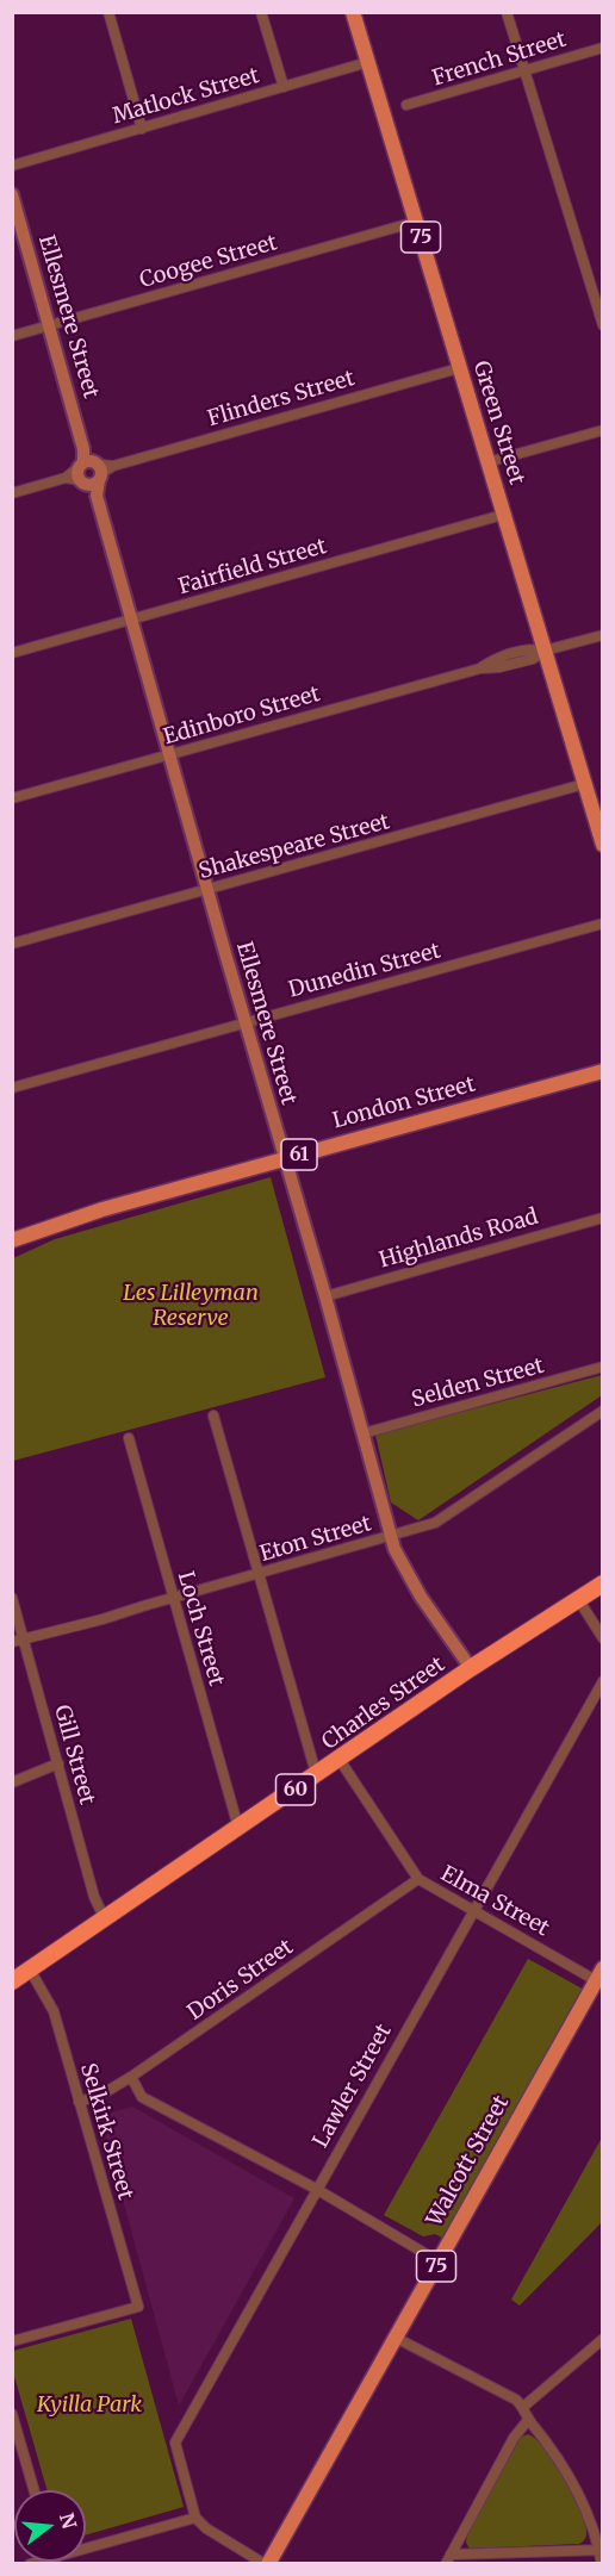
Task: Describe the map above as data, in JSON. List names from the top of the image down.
{
  "streets": {
    "highway": ["Charles Street", "60"],
    "main road": [
      "75",
      "Green Street",
      "London Street",
      "61",
      "Walcott Street"
    ],
    "street": [
      "French Street",
      "Matlock Street",
      "Coogee Street",
      "Ellesmere Street",
      "Flinders Street",
      "Fairfield Street",
      "Edinboro Street",
      "Shakespeare Street",
      "Dunedin Street",
      "Highlands Road",
      "Selden Street",
      "Eton Street",
      "Loch Street",
      "Gill Street",
      "Elma Street",
      "Doris Street",
      "Lawler Street",
      "Selkirk Street"
    ]
  },
  "crossings": [
    ["Matlock Street", "Green Street"],
    ["Coogee Street", "Ellesmere Street"],
    ["Coogee Street", "Green Street"],
    ["Ellesmere Street", "Flinders Street"],
    ["Ellesmere Street", "Fairfield Street"],
    ["Ellesmere Street", "Edinboro Street"],
    ["Ellesmere Street", "Shakespeare Street"],
    ["Ellesmere Street", "Dunedin Street"],
    ["Ellesmere Street", "London Street"],
    ["Ellesmere Street", "Highlands Road"],
    ["Ellesmere Street", "Selden Street"],
    ["Ellesmere Street", "Eton Street"],
    ["Ellesmere Street", "Charles Street"],
    ["Flinders Street", "Green Street"],
    ["Green Street", "Fairfield Street"],
    ["Green Street", "Edinboro Street"],
    ["Green Street", "Shakespeare Street"],
    ["Eton Street", "Loch Street"],
    ["Eton Street", "Gill Street"],
    ["Loch Street", "Charles Street"],
    ["Charles Street", "Gill Street"],
    ["Charles Street", "Elma Street"],
    ["Charles Street", "Selkirk Street"],
    ["Elma Street", "Doris Street"],
    ["Elma Street", "Lawler Street"],
    ["Elma Street", "Walcott Street"],
    ["Doris Street", "Selkirk Street"]
  ],
  "parks": ["Les Lilleyman Reserve", "Kyilla Park"],
  "north": "right"
}
